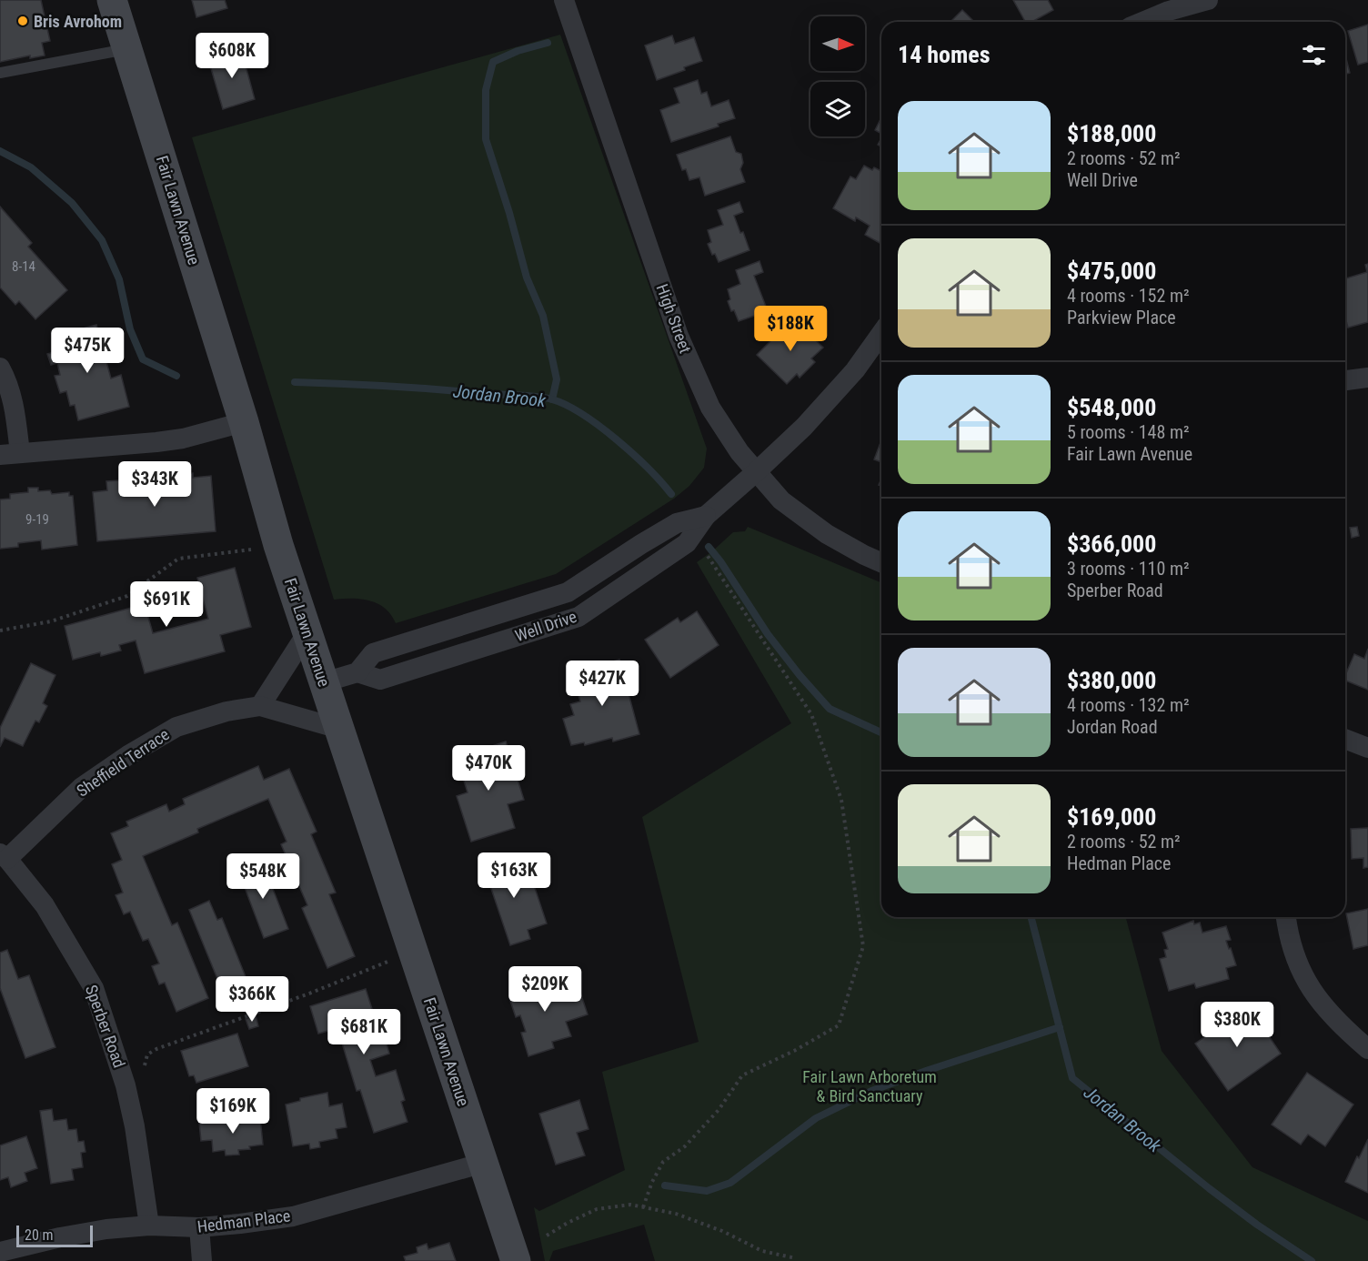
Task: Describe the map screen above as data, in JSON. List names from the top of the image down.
{
  "streets": {
    "main road": ["Fair Lawn Avenue"],
    "street": [
      "High Street",
      "Well Drive",
      "Sheffield Terrace",
      "Sperber Road",
      "Hedman Place"
    ]
  },
  "crossings": [
    ["Fair Lawn Avenue", "Hedman Place"],
    ["High Street", "Well Drive"],
    ["Sheffield Terrace", "Sperber Road"],
    ["Sperber Road", "Hedman Place"]
  ],
  "water": ["Jordan Brook"],
  "parks": ["Fair Lawn Arboretum & Bird Sanctuary"],
  "places": ["Bris Avrohom"],
  "house_numbers": ["8-14", "9-19"],
  "scale_bar": "20 m",
  "north": "right",
  "page": {
    "heading": "14 homes",
    "price": [
      "$608K",
      "$188K",
      "$475K",
      "$343K",
      "$691K",
      "$427K",
      "$470K",
      "$163K",
      "$548K",
      "$209K",
      "$366K",
      "$380K",
      "$681K",
      "$169K"
    ],
    "list": [
      {
        "name": "$188,000",
        "note": "2 rooms · 52 m² · Well Drive"
      },
      {
        "name": "$475,000",
        "note": "4 rooms · 152 m² · Parkview Place"
      },
      {
        "name": "$548,000",
        "note": "5 rooms · 148 m² · Fair Lawn Avenue"
      },
      {
        "name": "$366,000",
        "note": "3 rooms · 110 m² · Sperber Road"
      },
      {
        "name": "$380,000",
        "note": "4 rooms · 132 m² · Jordan Road"
      },
      {
        "name": "$169,000",
        "note": "2 rooms · 52 m² · Hedman Place"
      }
    ],
    "scale": "20 m"
  }
}
